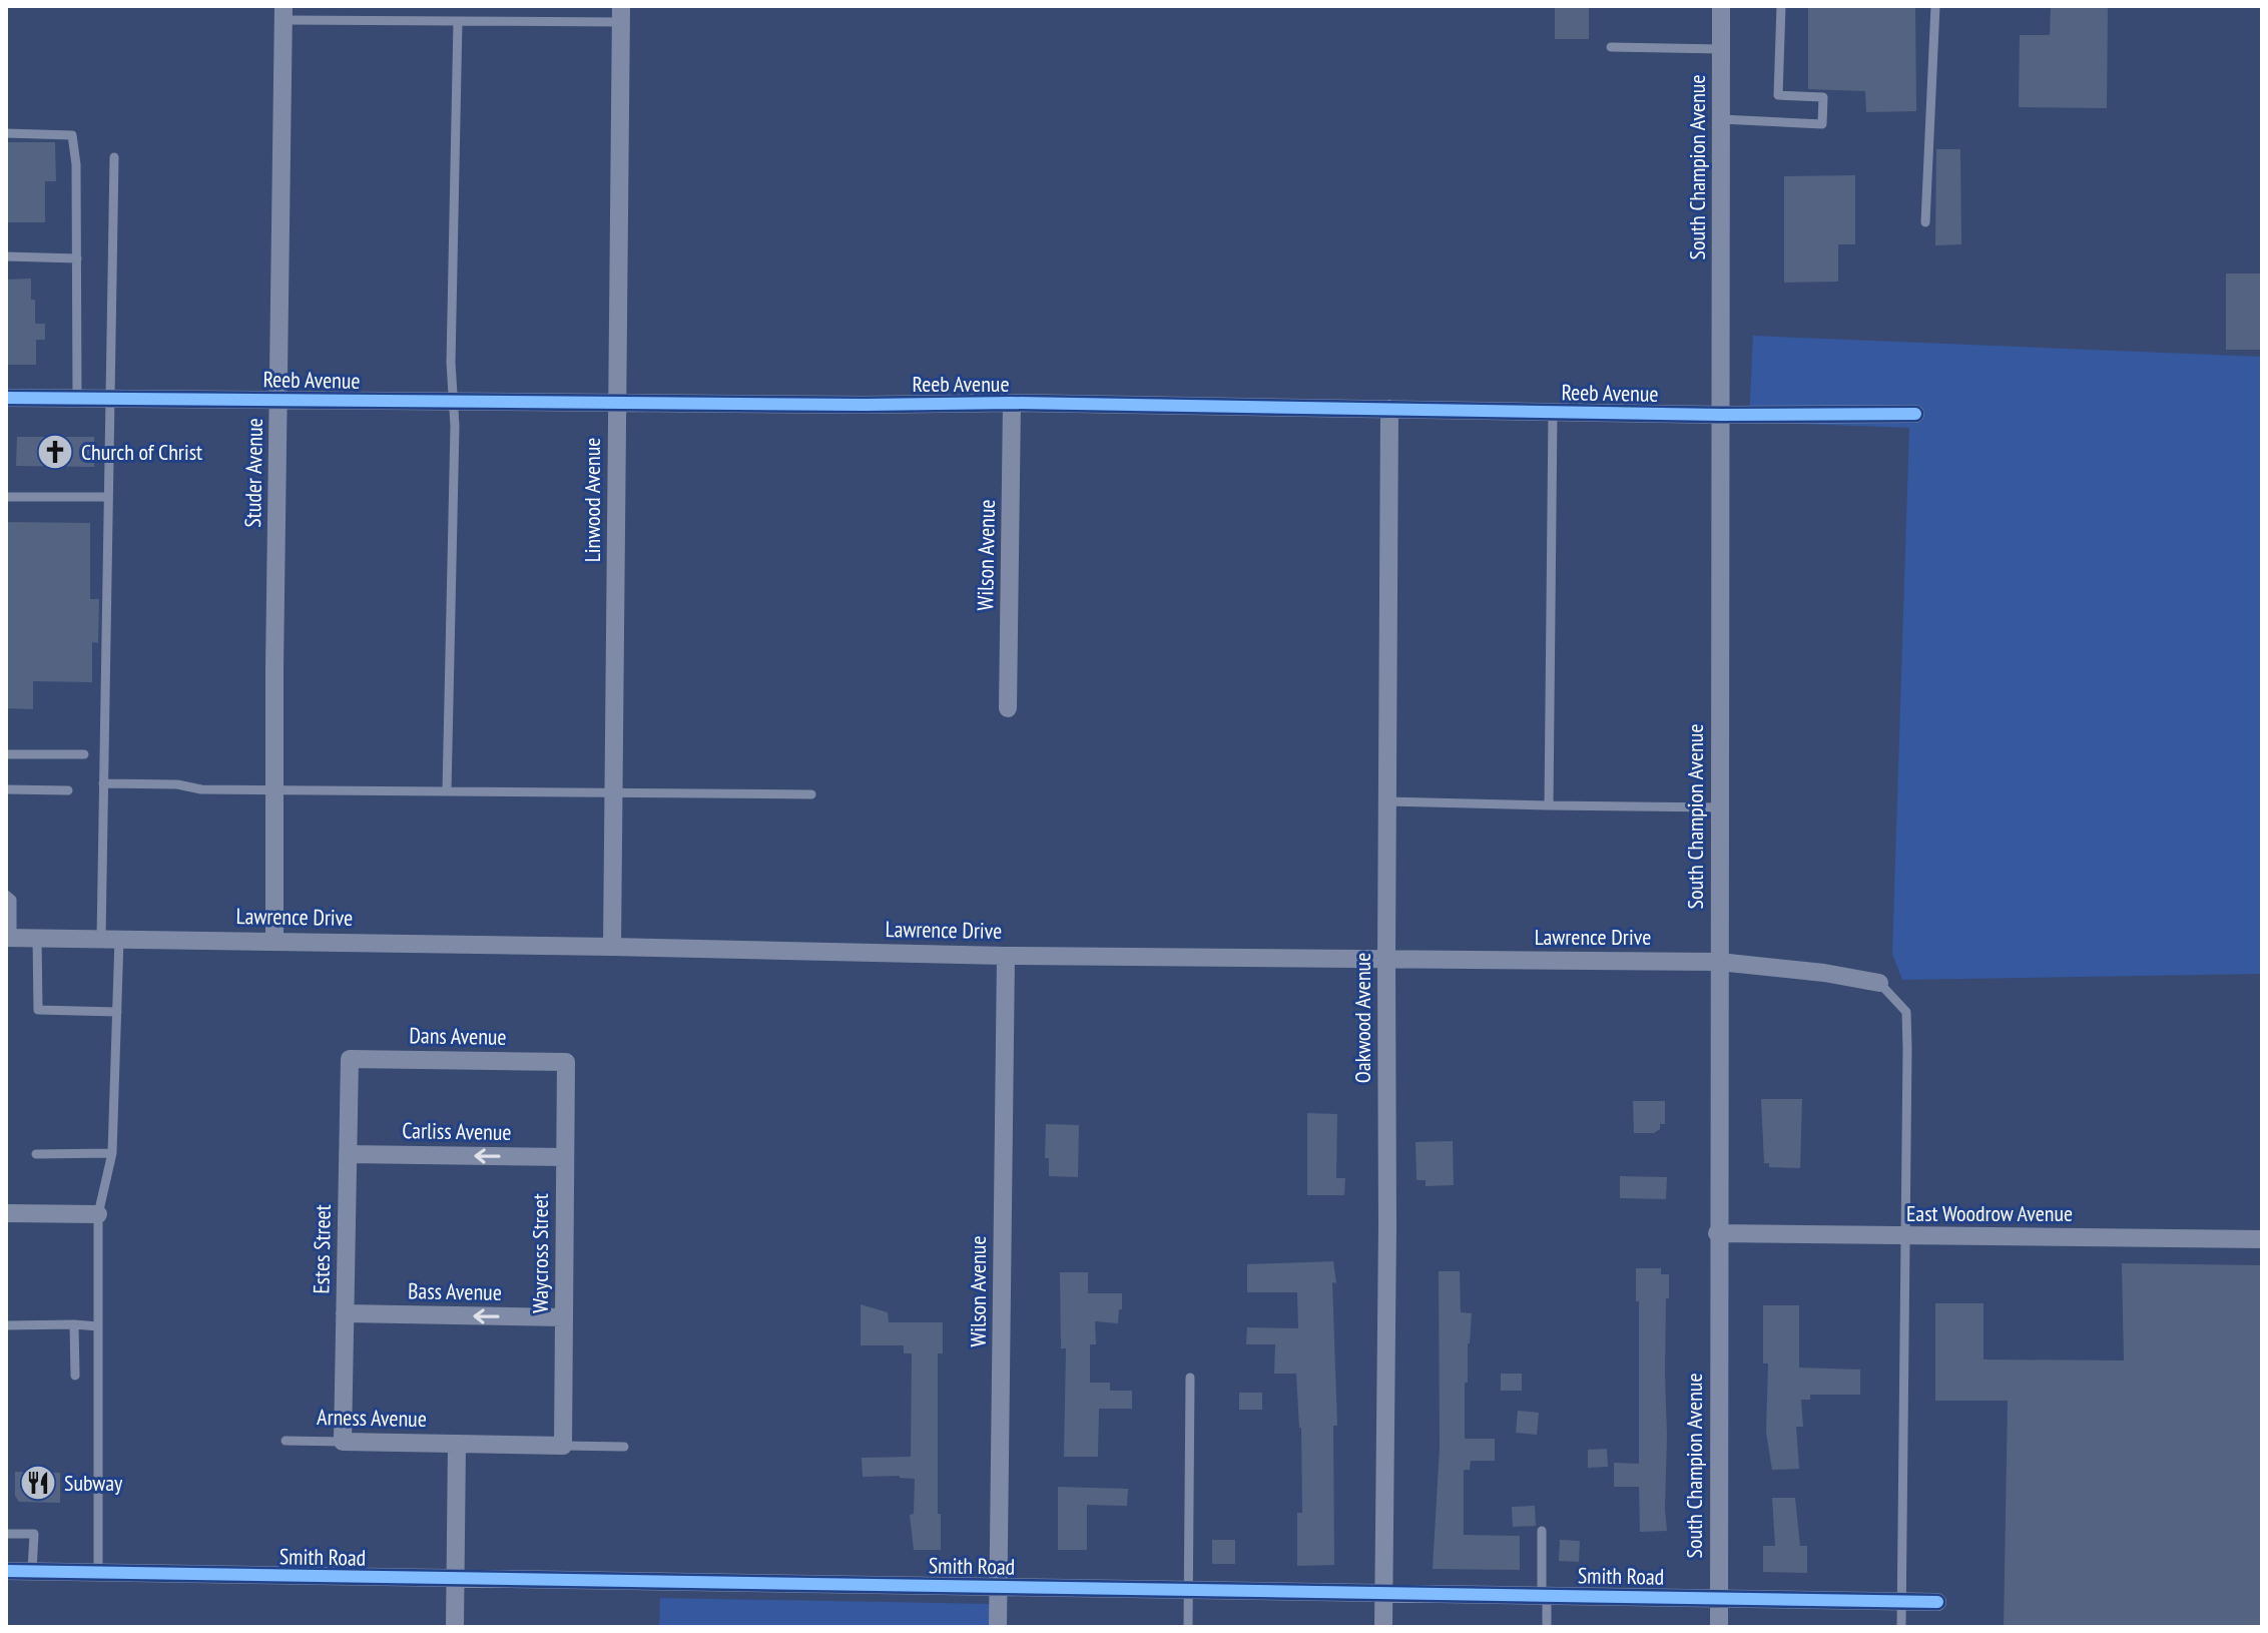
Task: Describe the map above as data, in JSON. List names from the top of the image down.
{
  "streets": {
    "street": [
      "South Champion Avenue",
      "Reeb Avenue",
      "Studer Avenue",
      "Linwood Avenue",
      "Wilson Avenue",
      "Lawrence Drive",
      "Oakwood Avenue",
      "Dans Avenue",
      "Carliss Avenue",
      "East Woodrow Avenue",
      "Estes Street",
      "Waycross Street",
      "Bass Avenue",
      "Arness Avenue",
      "Smith Road"
    ]
  },
  "crossings": [
    ["South Champion Avenue", "Reeb Avenue"],
    ["South Champion Avenue", "Lawrence Drive"],
    ["South Champion Avenue", "East Woodrow Avenue"],
    ["South Champion Avenue", "Smith Road"],
    ["Reeb Avenue", "Studer Avenue"],
    ["Reeb Avenue", "Linwood Avenue"],
    ["Reeb Avenue", "Wilson Avenue"],
    ["Reeb Avenue", "Oakwood Avenue"],
    ["Studer Avenue", "Lawrence Drive"],
    ["Linwood Avenue", "Lawrence Drive"],
    ["Wilson Avenue", "Lawrence Drive"],
    ["Wilson Avenue", "Smith Road"],
    ["Lawrence Drive", "Oakwood Avenue"],
    ["Oakwood Avenue", "Smith Road"],
    ["Dans Avenue", "Estes Street"],
    ["Dans Avenue", "Waycross Street"],
    ["Carliss Avenue", "Estes Street"],
    ["Carliss Avenue", "Waycross Street"],
    ["Estes Street", "Bass Avenue"],
    ["Estes Street", "Arness Avenue"],
    ["Waycross Street", "Bass Avenue"],
    ["Waycross Street", "Arness Avenue"],
    ["Arness Avenue", "Smith Road"]
  ],
  "one_way": ["Carliss Avenue", "Bass Avenue"],
  "places": {
    "church": ["Church of Christ"],
    "restaurant": ["Subway"]
  }
}
